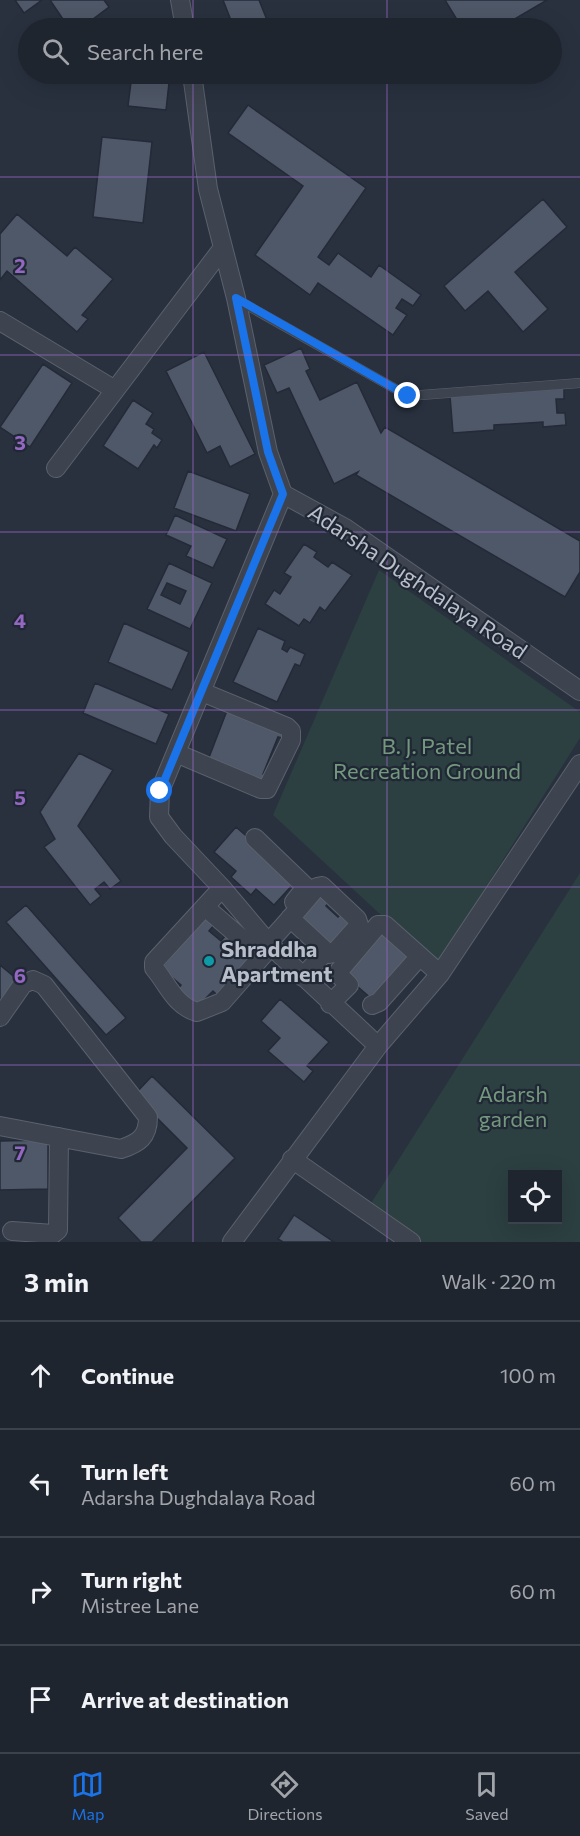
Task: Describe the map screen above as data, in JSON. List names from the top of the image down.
{
  "streets": {
    "street": ["Adarsha Dughdalaya Road"]
  },
  "parks": ["B. J. Patel Recreation Ground", "Adarsh garden"],
  "places": ["Shraddha Apartment"],
  "page": {
    "search": "Search here",
    "heading": ["3 min", "Walk · 220 m"],
    "list": [
      ["Continue", "100 m"],
      ["Turn left", "Adarsha Dughdalaya Road", "60 m"],
      ["Turn right", "Mistree Lane", "60 m"],
      "Arrive at destination"
    ],
    "nav": ["Map", "Directions", "Saved"]
  },
  "grid": {
    "rows": [
      "2",
      "3",
      "4",
      "5",
      "6",
      "7"
    ]
  }
}
